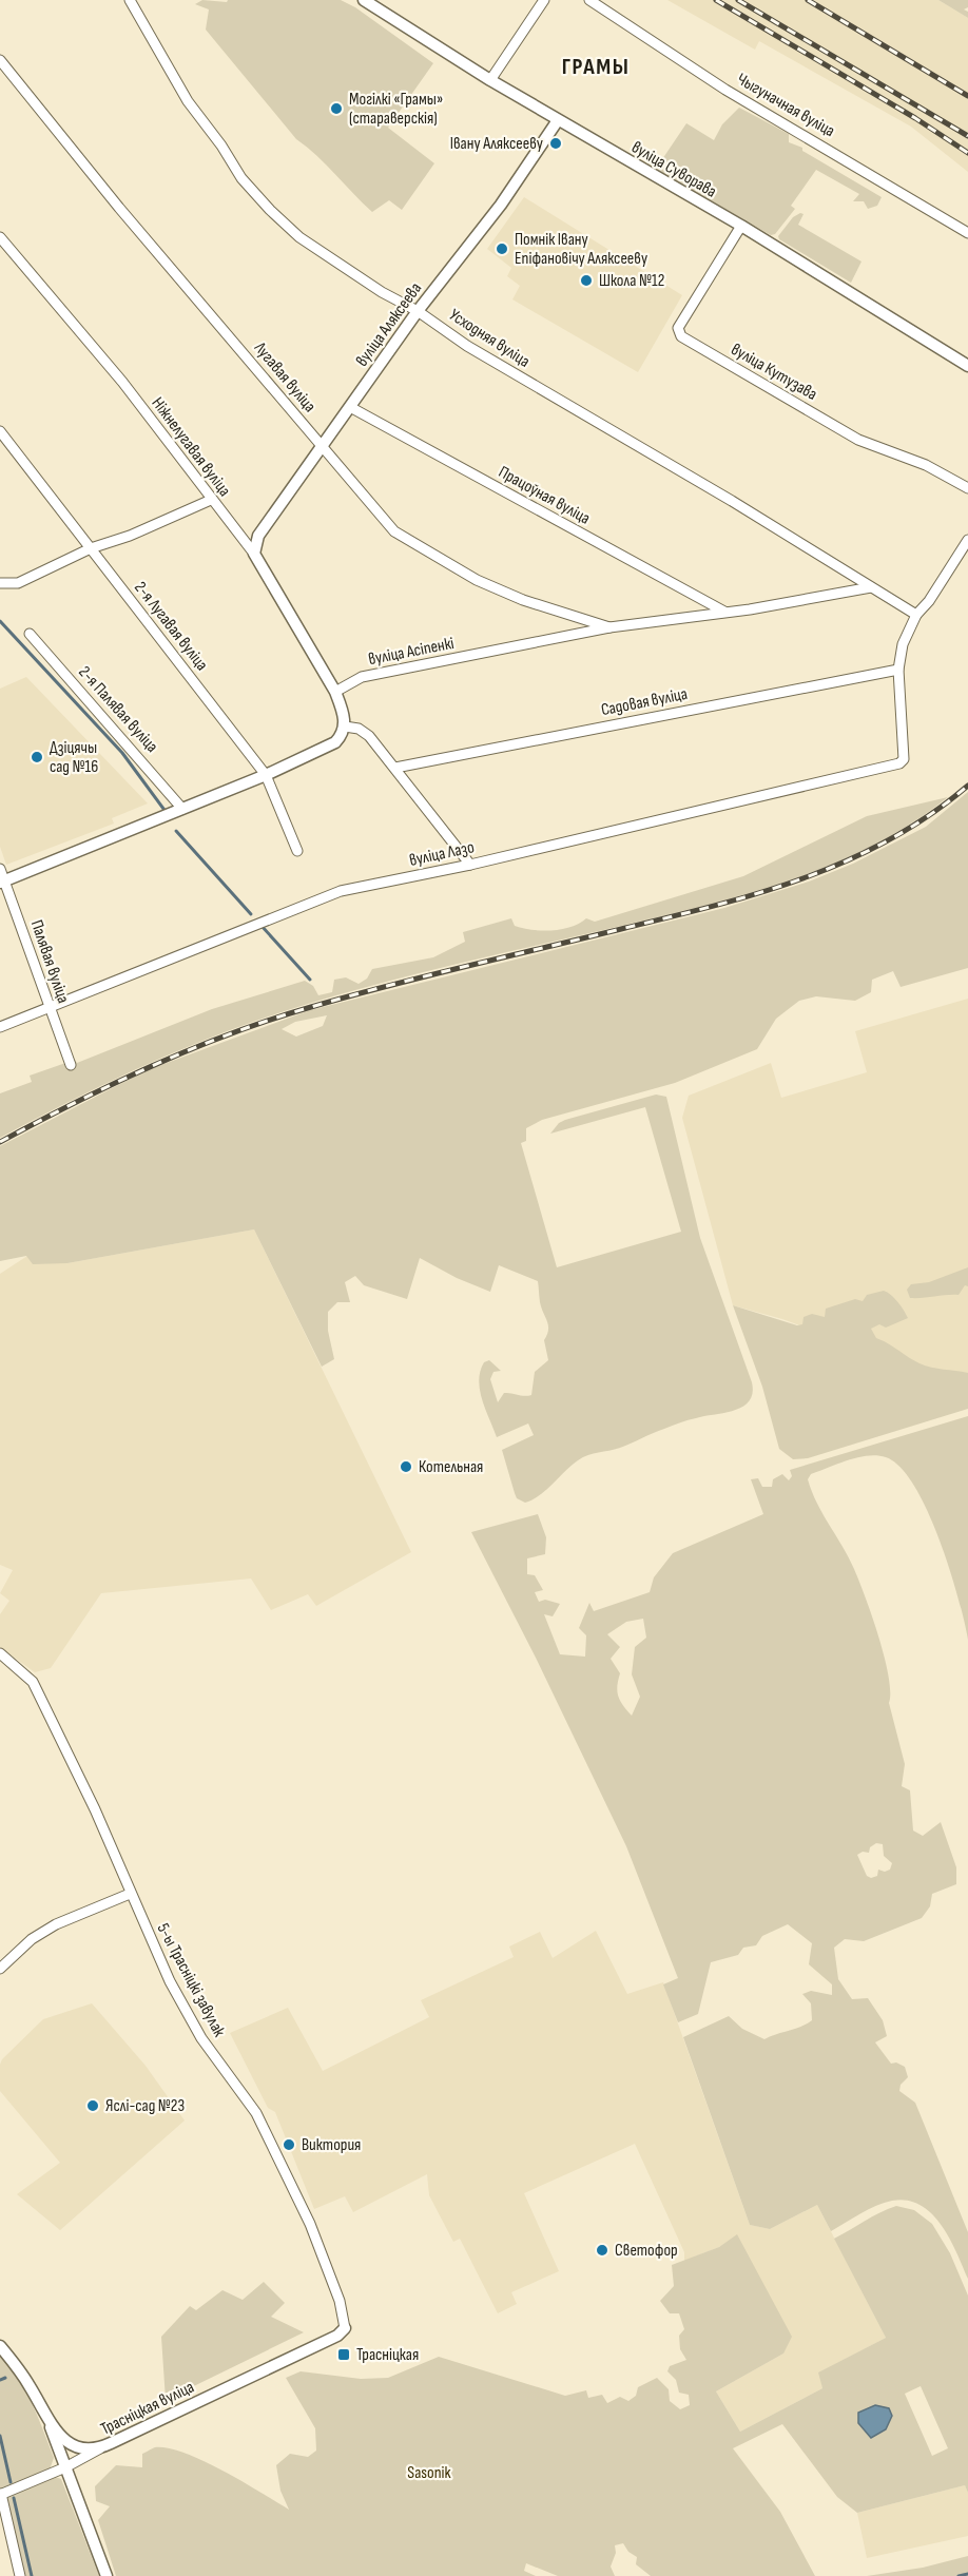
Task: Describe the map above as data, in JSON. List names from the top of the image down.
{
  "streets": {
    "street": [
      "Чыгуначная вуліца",
      "вуліца Суворава",
      "вуліца Аляксеева",
      "Усходняя вуліца",
      "вуліца Кутузава",
      "Лугавая вуліца",
      "Ніжнелугавая вуліца",
      "Працоўная вуліца",
      "2-я Лугавая вуліца",
      "вуліца Асіпенкі",
      "Садовая вуліца",
      "2-я Палявая вуліца",
      "вуліца Лазо",
      "Палявая вуліца",
      "5-ы Трасніцкі завулак",
      "Трасніцкая вуліца"
    ]
  },
  "crossings": [
    ["вуліца Суворава", "вуліца Аляксеева"],
    ["вуліца Суворава", "вуліца Кутузава"],
    ["вуліца Аляксеева", "Усходняя вуліца"],
    ["вуліца Аляксеева", "Лугавая вуліца"],
    ["вуліца Аляксеева", "Ніжнелугавая вуліца"],
    ["вуліца Аляксеева", "Працоўная вуліца"],
    ["Усходняя вуліца", "вуліца Асіпенкі"],
    ["Лугавая вуліца", "вуліца Асіпенкі"],
    ["Ніжнелугавая вуліца", "вуліца Асіпенкі"],
    ["Працоўная вуліца", "вуліца Асіпенкі"],
    ["Садовая вуліца", "вуліца Лазо"],
    ["вуліца Лазо", "Палявая вуліца"],
    ["5-ы Трасніцкі завулак", "Трасніцкая вуліца"]
  ],
  "districts": ["ГРАМЫ"],
  "parks": ["Sasonik"],
  "places": {
    "other": [
      "Могілкі «Грамы» (стараверскія)",
      "Івану Аляксееву",
      "Помнік Івану Епіфановічу Аляксееву",
      "Школа №12",
      "Дзіцячы сад №16",
      "Котельная",
      "Яслі-сад №23",
      "Виктория",
      "Светофор"
    ],
    "transit": ["Трасніцкая"]
  }
}
